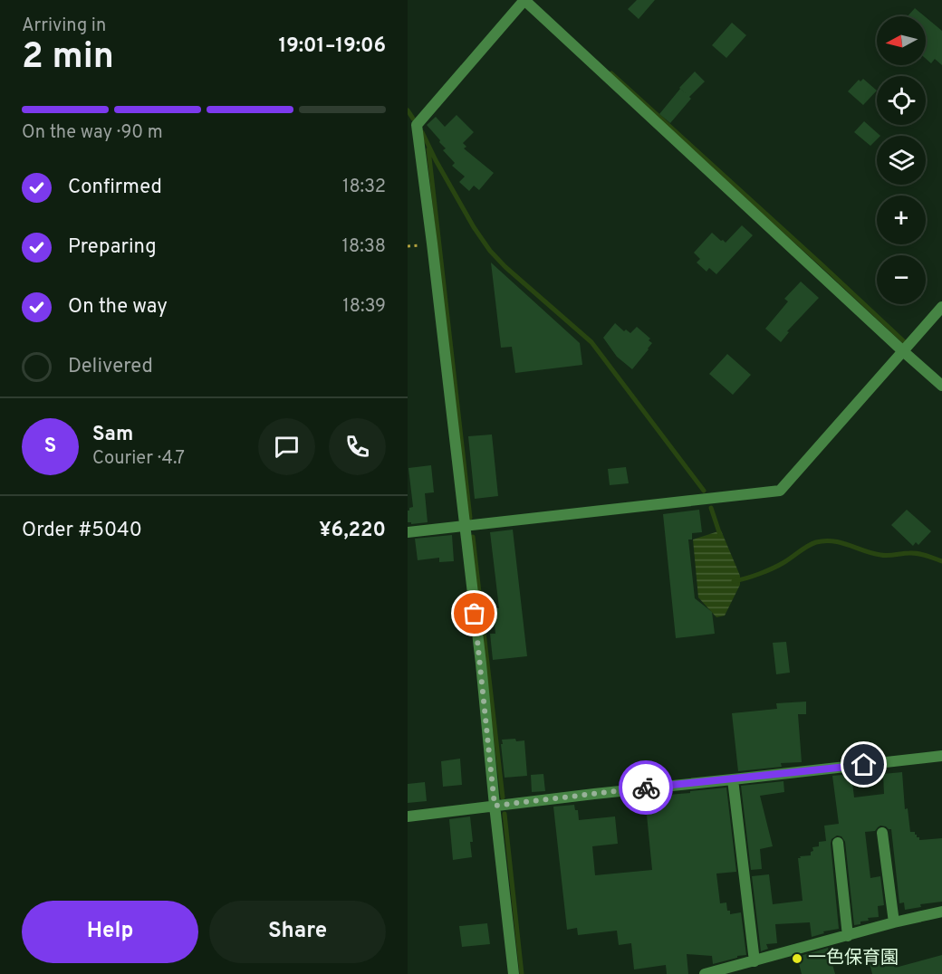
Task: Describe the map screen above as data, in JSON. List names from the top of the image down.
{
  "places": ["一色保育園"],
  "north": "left",
  "page": {
    "heading": ["2 min", "Arriving in", "19:01–19:06"],
    "panel": [
      "Sam",
      "Courier · 4.7",
      "Order #5040",
      "¥6,220"
    ],
    "map_buttons": ["+", "−"],
    "bar": "On the way · 90 m",
    "list": [
      ["Confirmed", "18:32"],
      ["Preparing", "18:38"],
      ["On the way", "18:39"],
      "Delivered"
    ],
    "round": "S",
    "buttons": ["Help", "Share"]
  }
}
